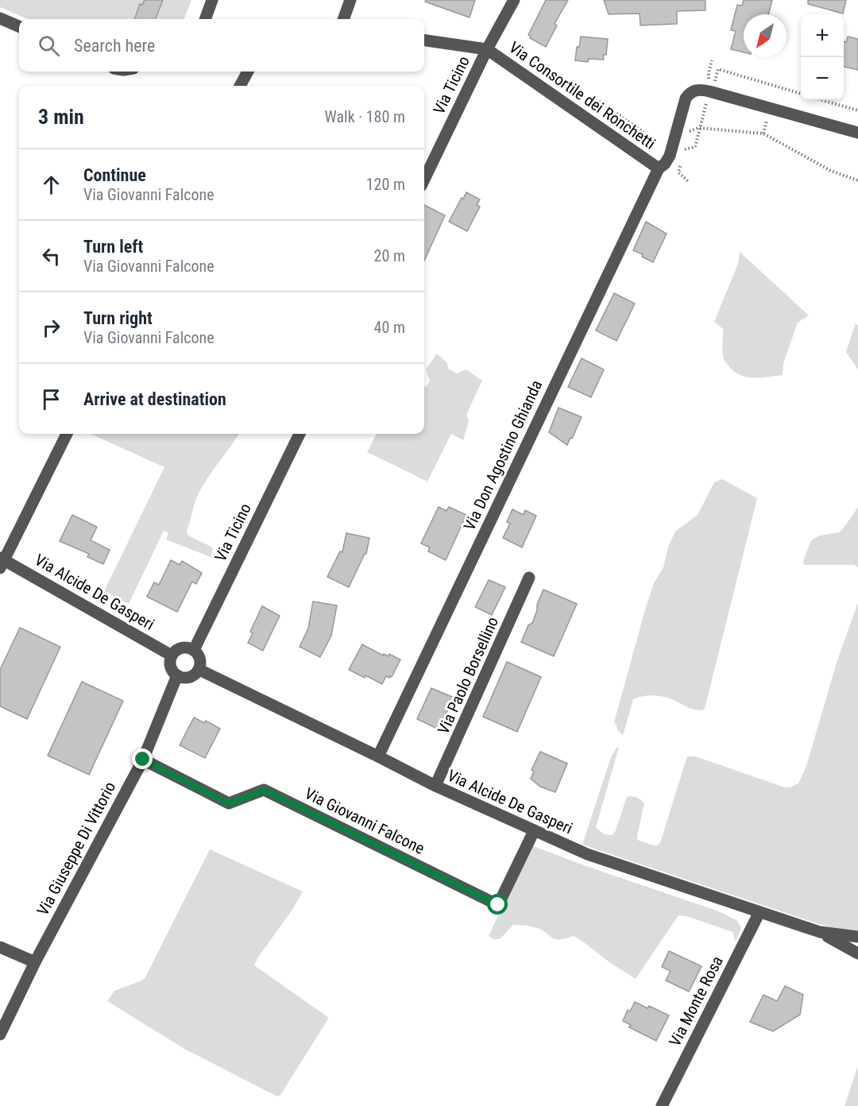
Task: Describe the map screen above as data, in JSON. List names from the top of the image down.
{
  "streets": {
    "street": [
      "Via Ticino",
      "Via Consortile dei Ronchetti",
      "Via Don Agostino Ghianda",
      "Via Alcide De Gasperi",
      "Via Paolo Borsellino",
      "Via Giovanni Falcone",
      "Via Giuseppe Di Vittorio",
      "Via Monte Rosa"
    ]
  },
  "crossings": [
    ["Via Ticino", "Via Consortile dei Ronchetti"],
    ["Via Ticino", "Via Alcide De Gasperi"],
    ["Via Ticino", "Via Giuseppe Di Vittorio"],
    ["Via Consortile dei Ronchetti", "Via Don Agostino Ghianda"],
    ["Via Don Agostino Ghianda", "Via Alcide De Gasperi"],
    ["Via Alcide De Gasperi", "Via Paolo Borsellino"],
    ["Via Alcide De Gasperi", "Via Giovanni Falcone"],
    ["Via Alcide De Gasperi", "Via Giuseppe Di Vittorio"],
    ["Via Alcide De Gasperi", "Via Monte Rosa"],
    ["Via Giovanni Falcone", "Via Giuseppe Di Vittorio"]
  ],
  "north": "bottom left",
  "page": {
    "map_buttons": ["+", "−"],
    "search": "Search here",
    "heading": ["3 min", "Walk · 180 m"],
    "list": [
      ["Continue", "Via Giovanni Falcone", "120 m"],
      ["Turn left", "Via Giovanni Falcone", "20 m"],
      ["Turn right", "Via Giovanni Falcone", "40 m"],
      "Arrive at destination"
    ]
  }
}
